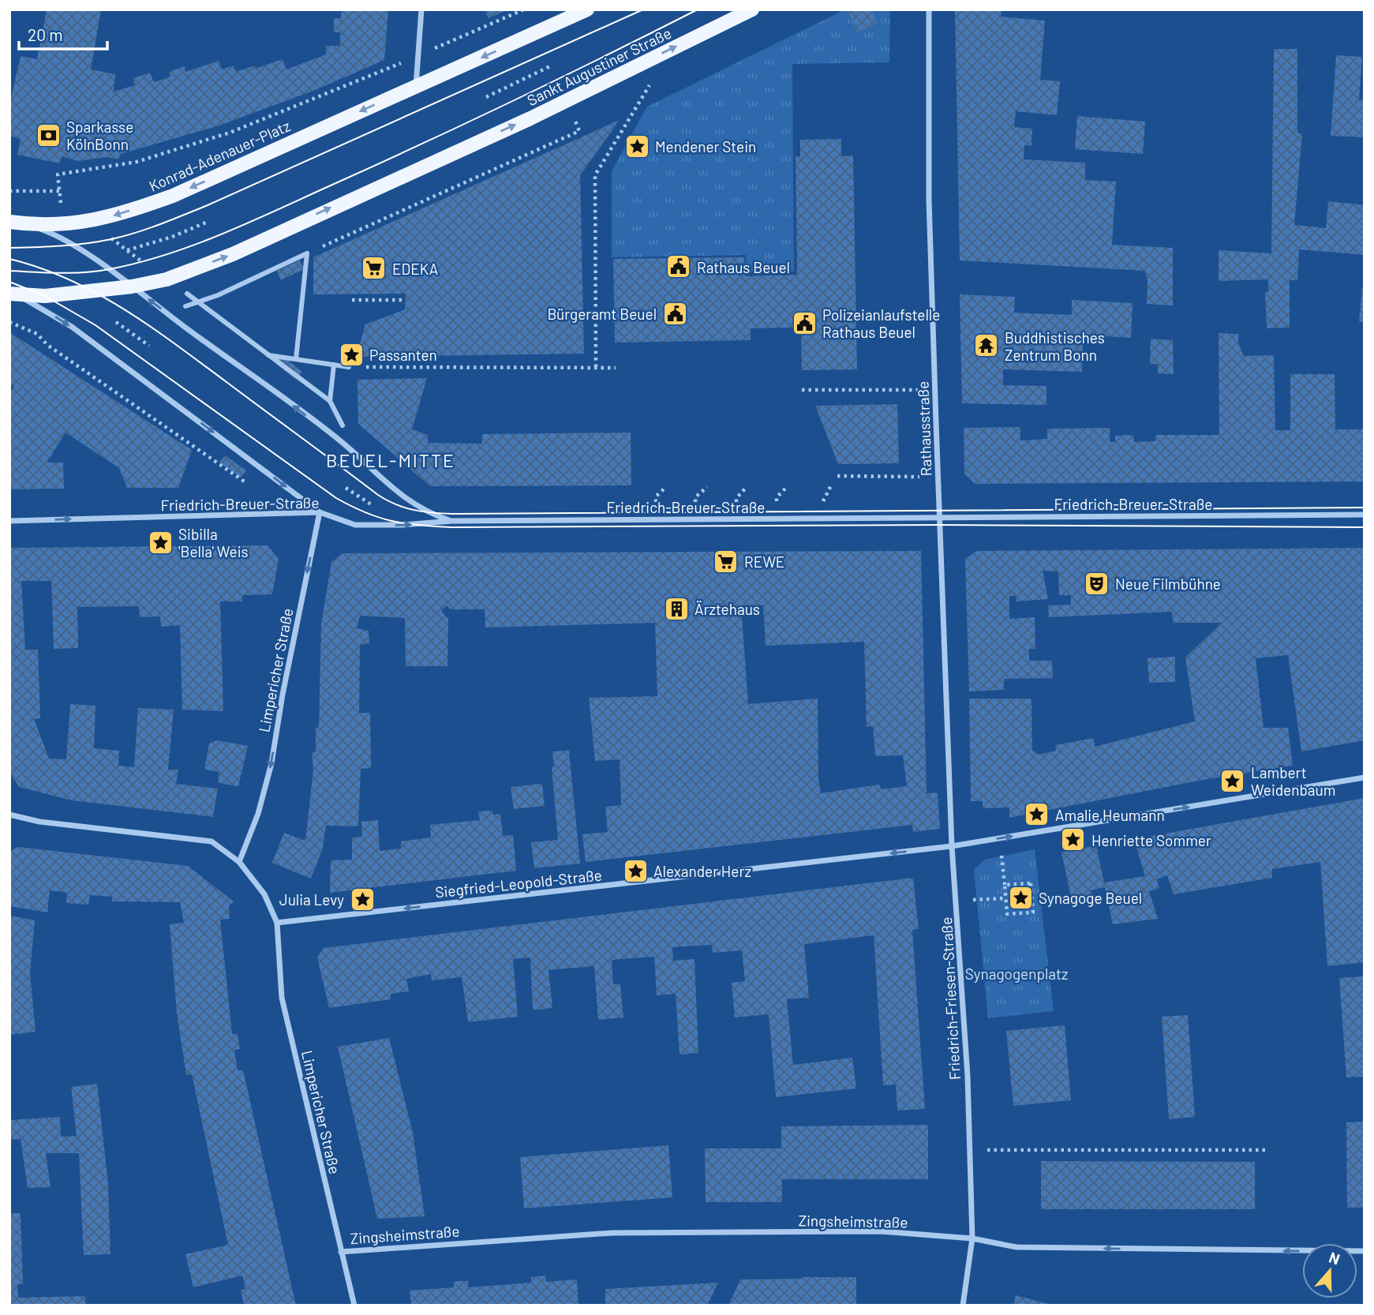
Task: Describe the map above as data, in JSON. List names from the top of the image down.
{
  "streets": {
    "main road": ["Sankt Augustiner Straße", "Konrad-Adenauer-Platz"],
    "street": [
      "Rathausstraße",
      "Friedrich-Breuer-Straße",
      "Limpericher Straße",
      "Siegfried-Leopold-Straße",
      "Friedrich-Friesen-Straße",
      "Zingsheimstraße"
    ]
  },
  "crossings": [
    ["Sankt Augustiner Straße", "Konrad-Adenauer-Platz"],
    ["Konrad-Adenauer-Platz", "Friedrich-Breuer-Straße"],
    ["Rathausstraße", "Friedrich-Breuer-Straße"],
    ["Rathausstraße", "Siegfried-Leopold-Straße"],
    ["Rathausstraße", "Friedrich-Friesen-Straße"],
    ["Friedrich-Breuer-Straße", "Limpericher Straße"],
    ["Limpericher Straße", "Siegfried-Leopold-Straße"],
    ["Limpericher Straße", "Zingsheimstraße"],
    ["Siegfried-Leopold-Straße", "Friedrich-Friesen-Straße"],
    ["Friedrich-Friesen-Straße", "Zingsheimstraße"]
  ],
  "one_way": ["Konrad-Adenauer-Platz", "Limpericher Straße", "Zingsheimstraße"],
  "districts": ["BEUEL-MITTE"],
  "parks": ["Synagogenplatz"],
  "places": {
    "bank": ["Sparkasse KölnBonn"],
    "place": [
      "Mendener Stein",
      "Passanten",
      "Sibilla 'Bella' Weis",
      "Lambert Weidenbaum",
      "Amalie Heumann",
      "Henriette Sommer",
      "Alexander Herz",
      "Synagoge Beuel",
      "Julia Levy"
    ],
    "public building": ["Rathaus Beuel", "Bürgeramt Beuel", "Polizeianlaufstelle Rathaus Beuel"],
    "supermarket": ["EDEKA", "REWE"],
    "temple": ["Buddhistisches Zentrum Bonn"],
    "theatre": ["Neue Filmbühne"],
    "building": ["Ärztehaus"]
  },
  "scale_bar": "20 m",
  "north": "top"
}
